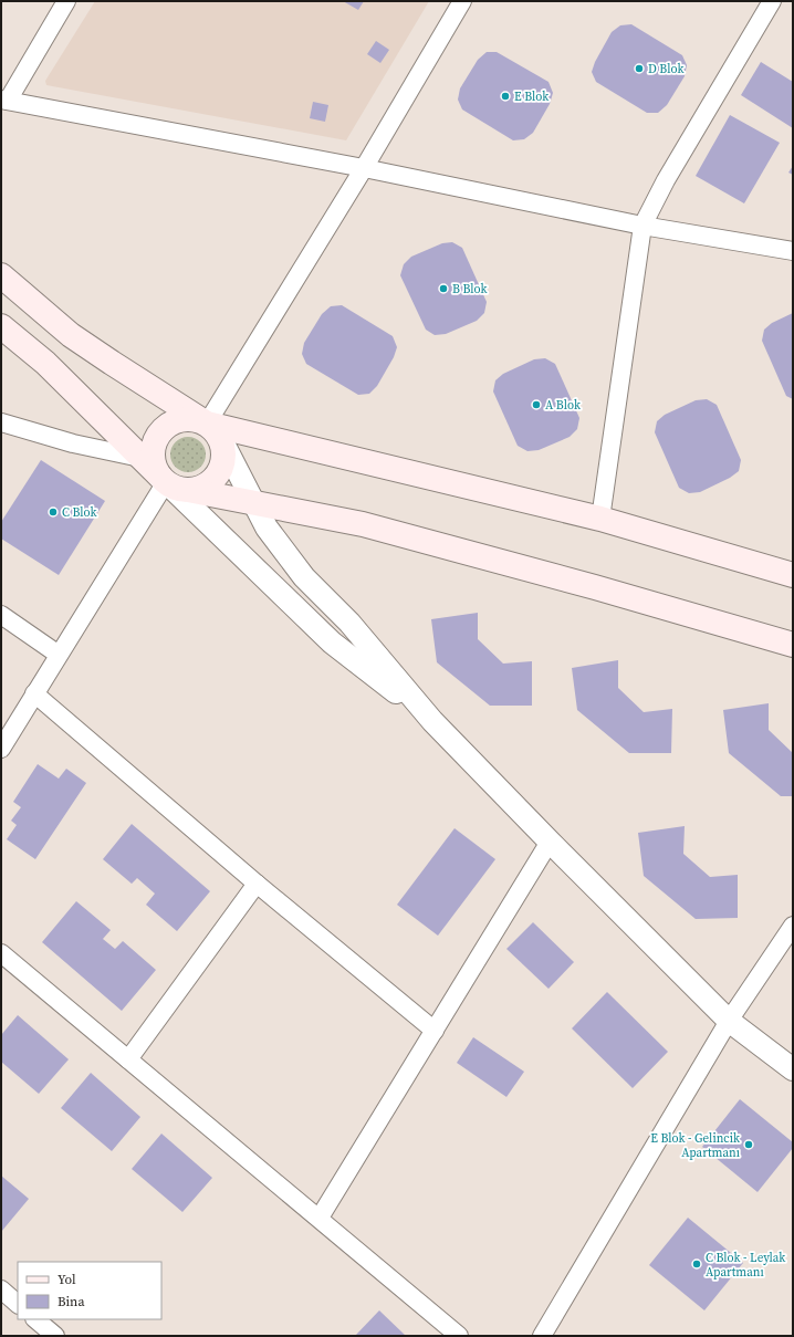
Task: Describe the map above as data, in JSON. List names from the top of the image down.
{
  "places": [
    "D Blok",
    "E Blok",
    "B Blok",
    "A Blok",
    "C Blok",
    "E Blok - Gelincik Apartmanı",
    "C Blok - Leylak Apartmanı"
  ],
  "legend": ["Yol", "Bina"]
}
